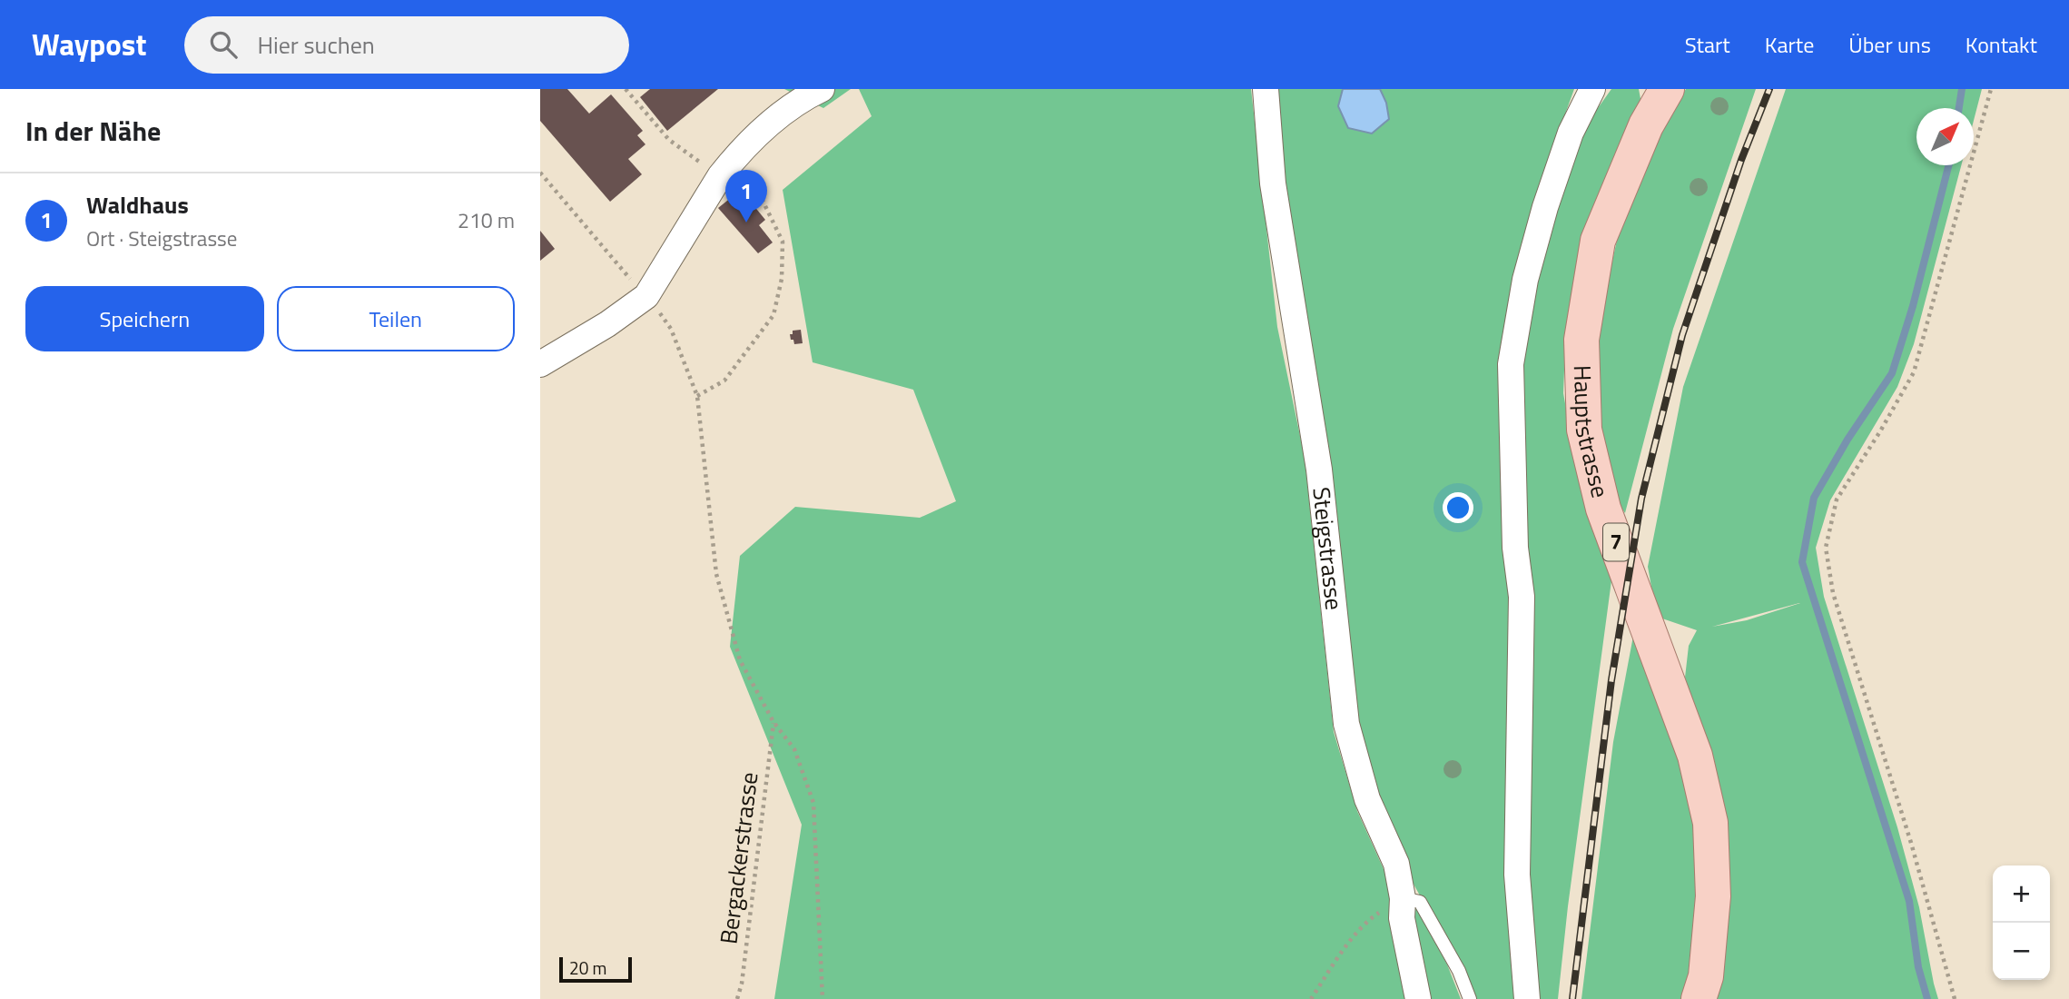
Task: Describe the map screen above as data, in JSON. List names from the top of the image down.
{
  "streets": {
    "main road": ["Hauptstrasse", "7"],
    "street": ["Steigstrasse"],
    "path": ["Bergackerstrasse"]
  },
  "scale_bar": "20 m",
  "north": "top right",
  "page": {
    "header": "Waypost",
    "search": "Hier suchen",
    "nav": [
      "Start",
      "Karte",
      "Über uns",
      "Kontakt"
    ],
    "heading": "In der Nähe",
    "pins": "1",
    "list": [
      {
        "mark": "1",
        "name": "Waldhaus",
        "note": "Ort · Steigstrasse",
        "value": "210 m"
      }
    ],
    "buttons": ["Speichern", "Teilen"],
    "map_buttons": ["+", "−"],
    "scale": "20 m"
  }
}
